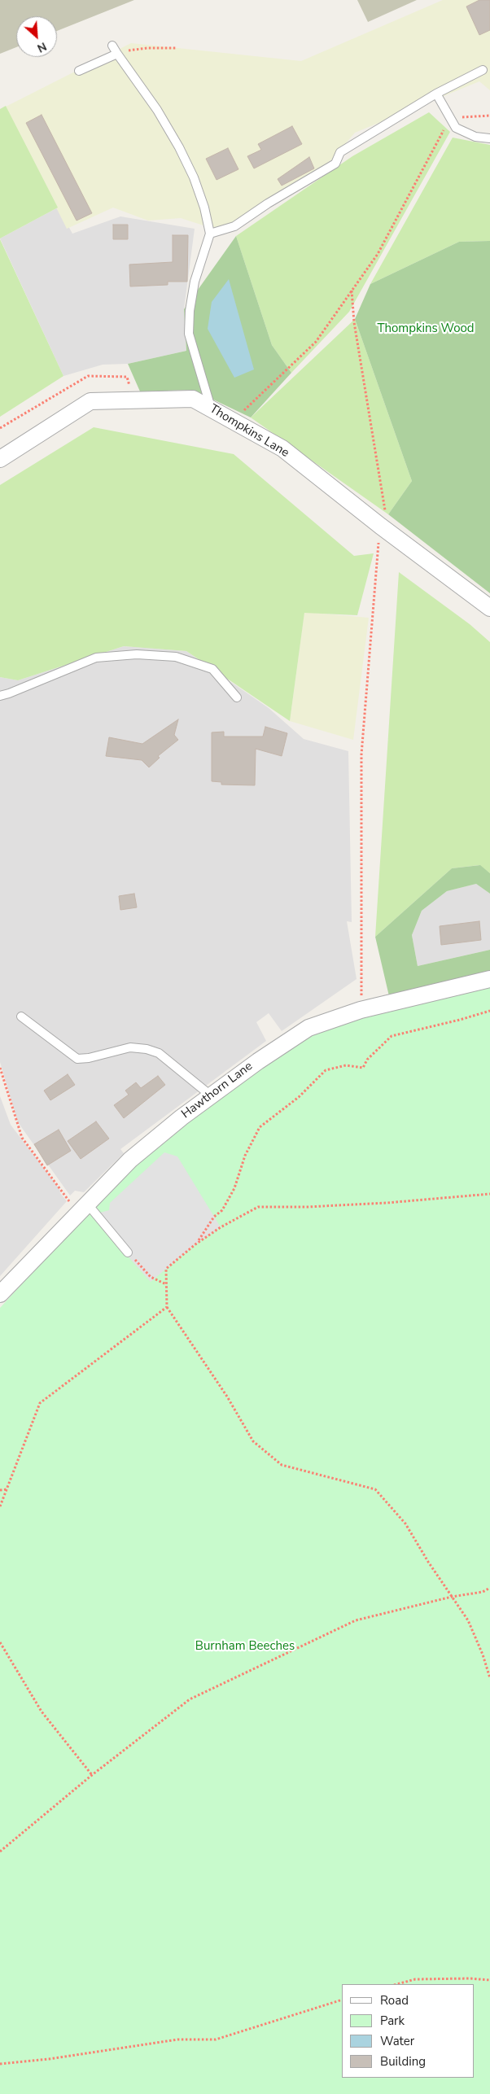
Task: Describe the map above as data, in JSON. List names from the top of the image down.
{
  "streets": {
    "street": ["Thompkins Lane", "Hawthorn Lane"]
  },
  "parks": ["Thompkins Wood", "Burnham Beeches"],
  "legend": [
    "Road",
    "Park",
    "Water",
    "Building"
  ],
  "north": "bottom right"
}
